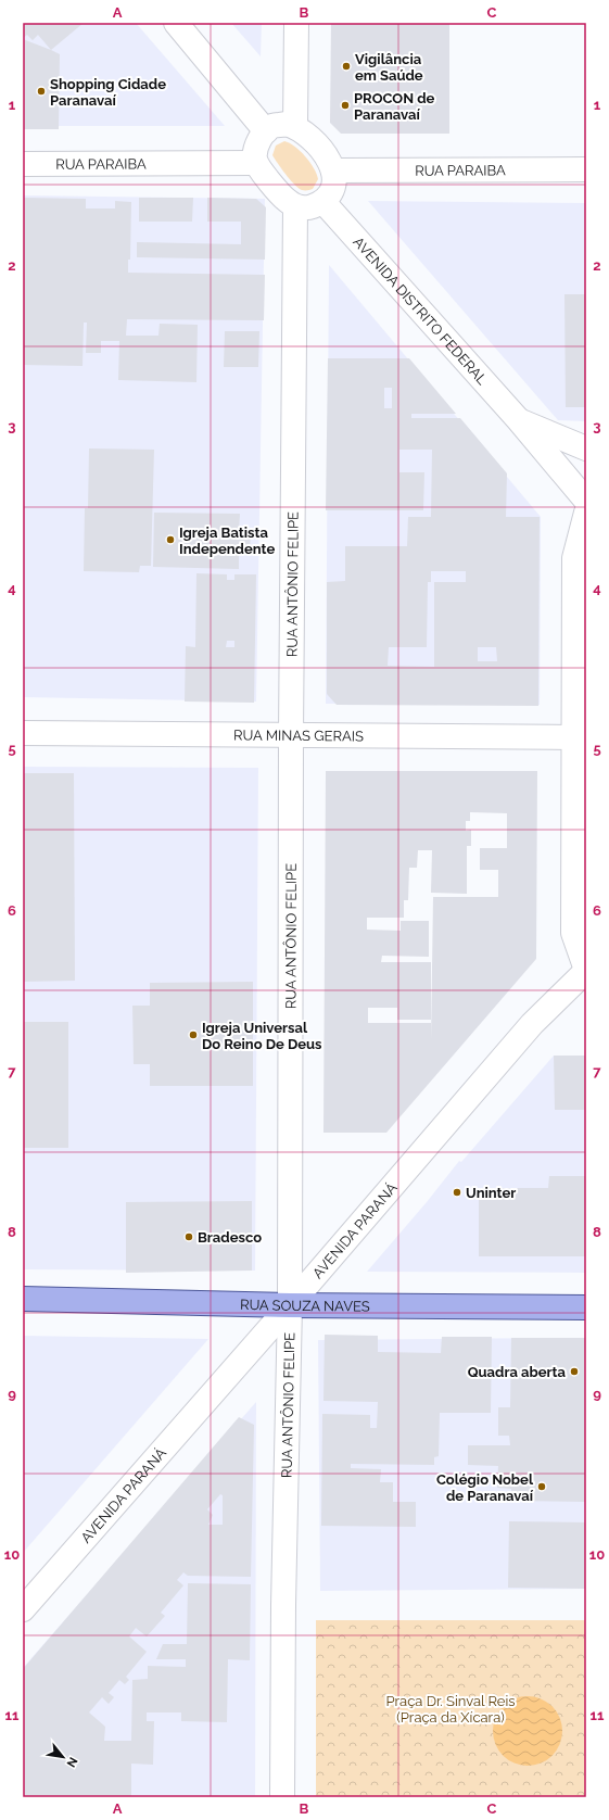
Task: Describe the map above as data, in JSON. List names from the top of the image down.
{
  "streets": {
    "main road": ["RUA SOUZA NAVES"],
    "street": [
      "RUA PARAIBA",
      "AVENIDA DISTRITO FEDERAL",
      "RUA ANTÔNIO FELIPE",
      "RUA MINAS GERAIS",
      "AVENIDA PARANÁ"
    ]
  },
  "crossings": [
    ["RUA PARAIBA", "AVENIDA DISTRITO FEDERAL"],
    ["RUA PARAIBA", "RUA ANTÔNIO FELIPE"],
    ["AVENIDA DISTRITO FEDERAL", "RUA ANTÔNIO FELIPE"],
    ["RUA ANTÔNIO FELIPE", "RUA MINAS GERAIS"],
    ["RUA ANTÔNIO FELIPE", "AVENIDA PARANÁ"],
    ["RUA ANTÔNIO FELIPE", "RUA SOUZA NAVES"],
    ["AVENIDA PARANÁ", "RUA SOUZA NAVES"]
  ],
  "parks": ["Praça Dr. Sinval Reis (Praça da Xícara)"],
  "places": [
    "Vigilância em Saúde",
    "Shopping Cidade Paranavaí",
    "PROCON de Paranavaí",
    "Igreja Batista Independente",
    "Igreja Universal Do Reino De Deus",
    "Uninter",
    "Bradesco",
    "Quadra aberta",
    "Colégio Nobel de Paranavaí"
  ],
  "north": "bottom right",
  "grid": {
    "columns": ["A", "B", "C"],
    "rows": [
      "1",
      "2",
      "3",
      "4",
      "5",
      "6",
      "7",
      "8",
      "9",
      "10",
      "11"
    ]
  }
}
